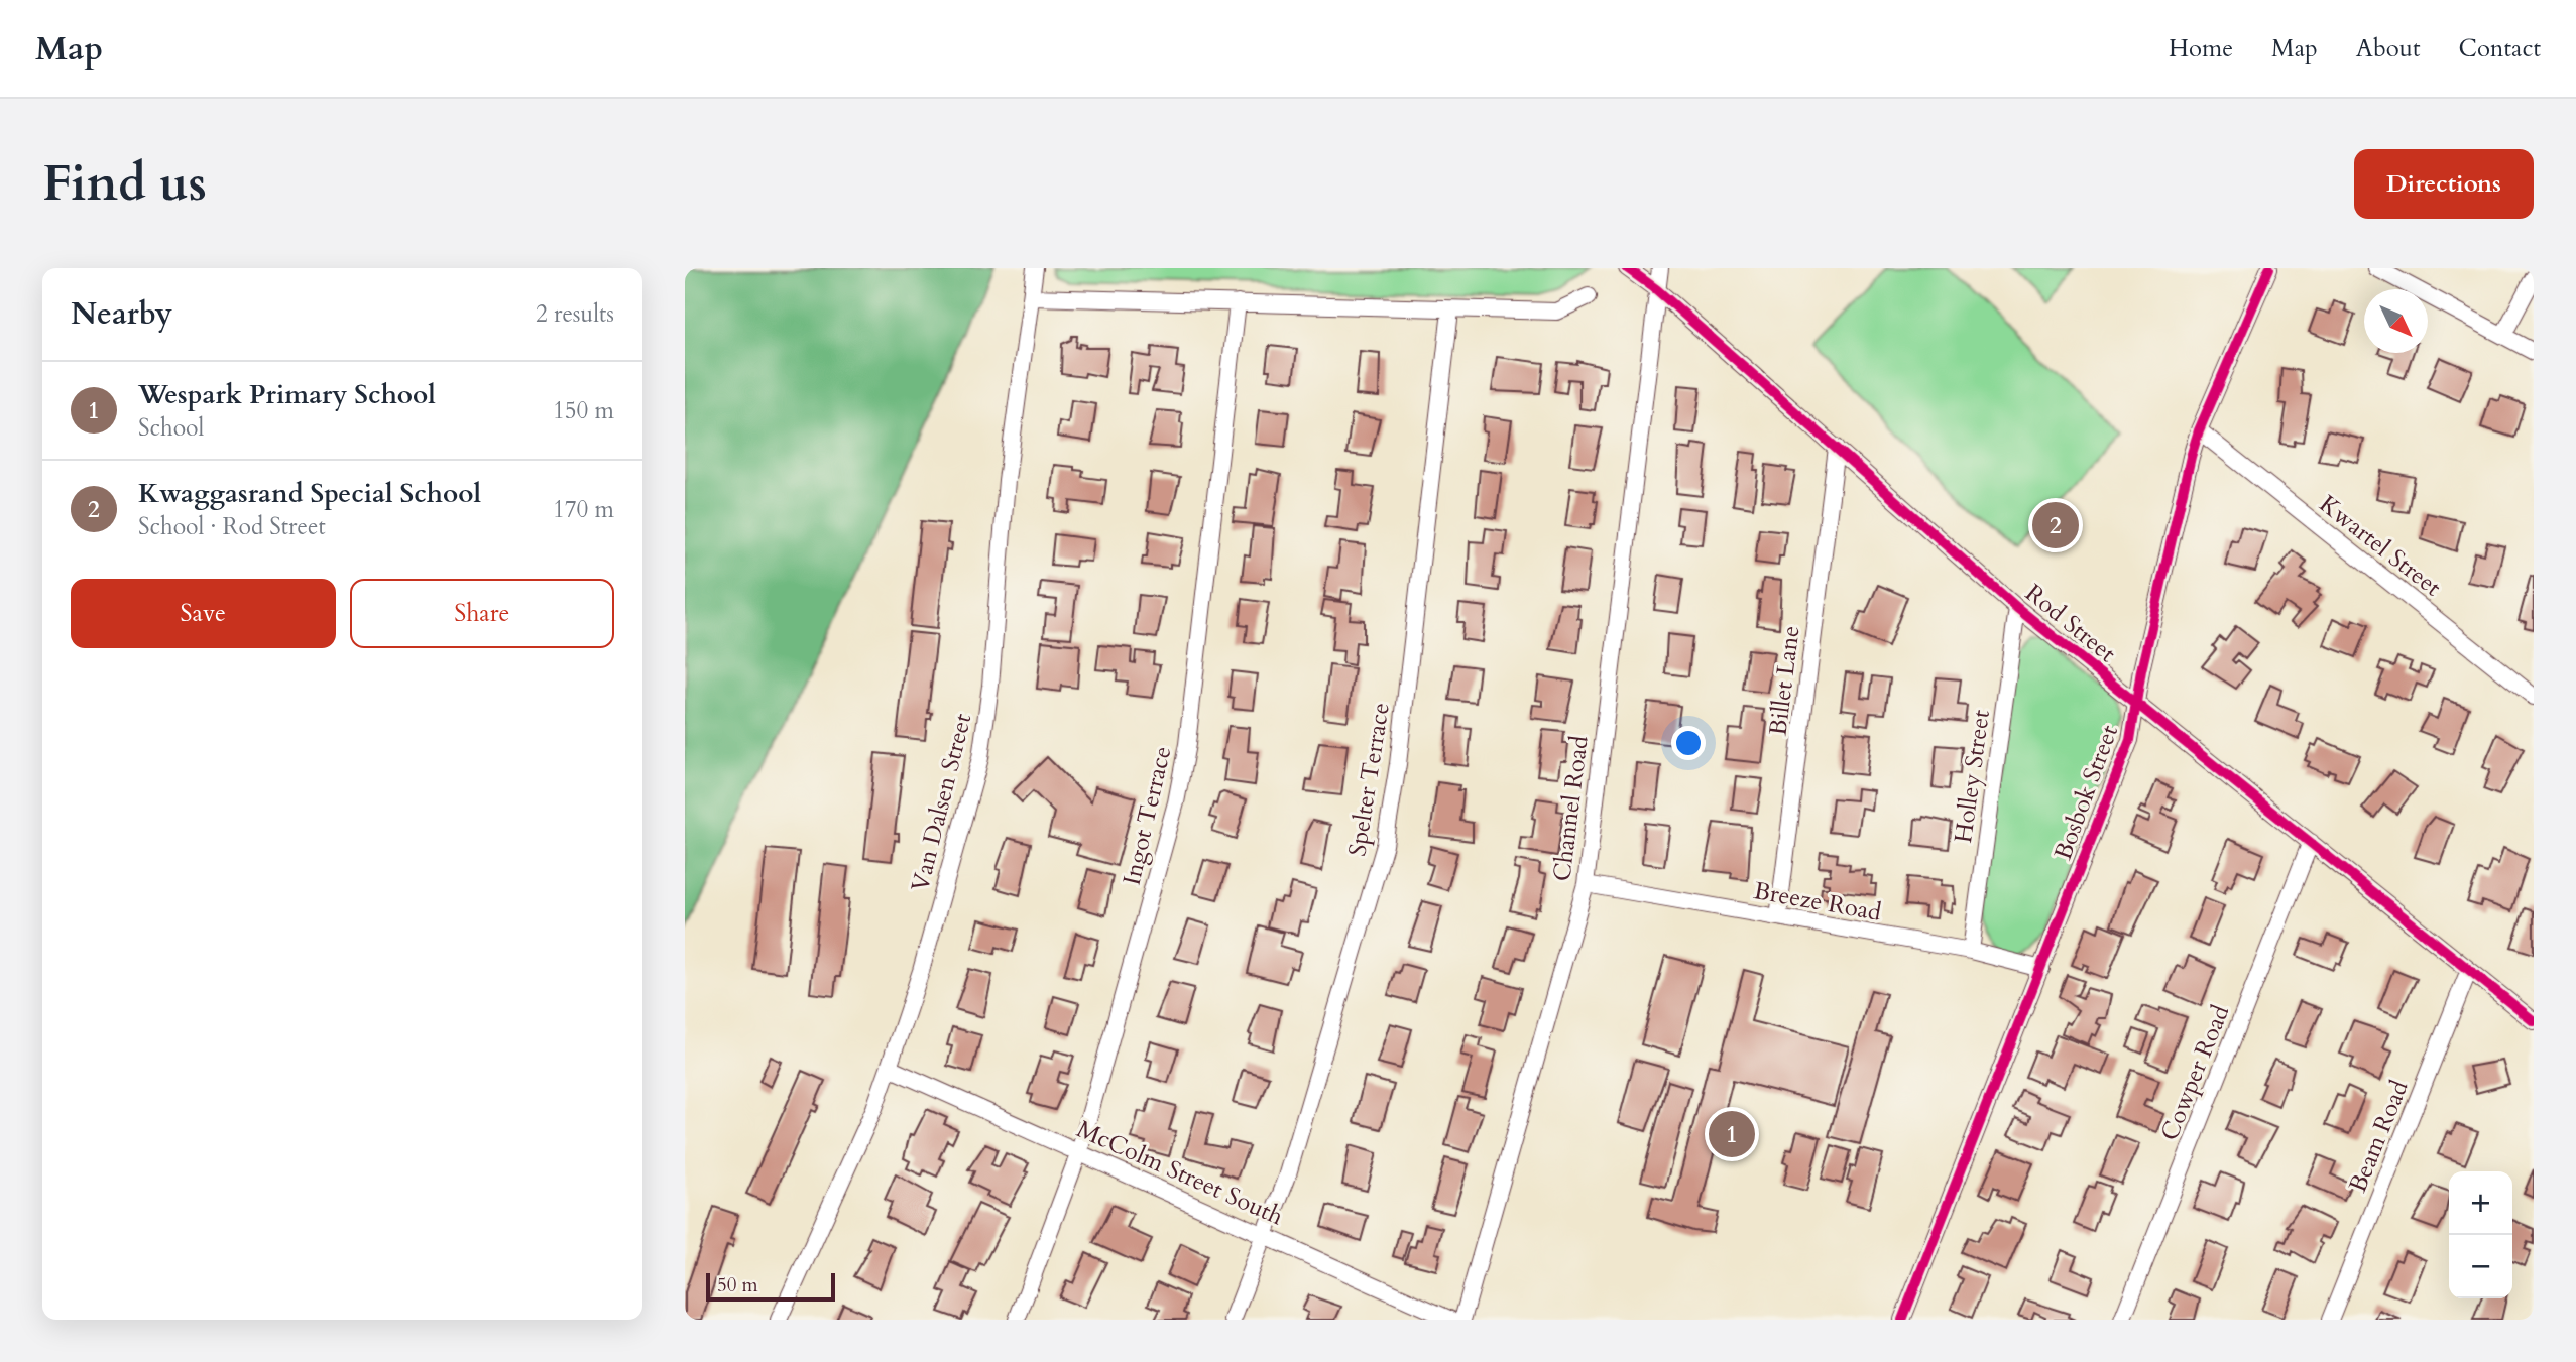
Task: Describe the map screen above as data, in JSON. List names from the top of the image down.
{
  "streets": {
    "street": [
      "Kwartel Street",
      "Rod Street",
      "Billet Lane",
      "Holley Street",
      "Spelter Terrace",
      "Bosbok Street",
      "Van Dalsen Street",
      "Channel Road",
      "Ingot Terrace",
      "Breeze Road",
      "Cowper Road",
      "Beam Road",
      "McColm Street South"
    ]
  },
  "crossings": [
    ["Kwartel Street", "Bosbok Street"],
    ["Rod Street", "Billet Lane"],
    ["Rod Street", "Holley Street"],
    ["Rod Street", "Bosbok Street"],
    ["Rod Street", "Channel Road"],
    ["Rod Street", "Cowper Road"],
    ["Rod Street", "Beam Road"],
    ["Billet Lane", "Breeze Road"],
    ["Holley Street", "Breeze Road"],
    ["Spelter Terrace", "McColm Street South"],
    ["Bosbok Street", "Breeze Road"],
    ["Van Dalsen Street", "McColm Street South"],
    ["Channel Road", "Breeze Road"],
    ["Ingot Terrace", "McColm Street South"]
  ],
  "scale_bar": "50 m",
  "north": "bottom right",
  "page": {
    "header": "Map",
    "nav": [
      "Home",
      "Map",
      "About",
      "Contact"
    ],
    "buttons": [
      "Directions",
      ["Save", "Share"]
    ],
    "title": "Find us",
    "heading": ["Nearby", "2 results"],
    "list": [
      {
        "mark": "1",
        "name": "Wespark Primary School",
        "note": "School",
        "value": "150 m"
      },
      {
        "mark": "2",
        "name": "Kwaggasrand Special School",
        "note": "School · Rod Street",
        "value": "170 m"
      }
    ],
    "pins": ["2", "1"],
    "map_buttons": ["+", "−"],
    "scale": "50 m"
  }
}
